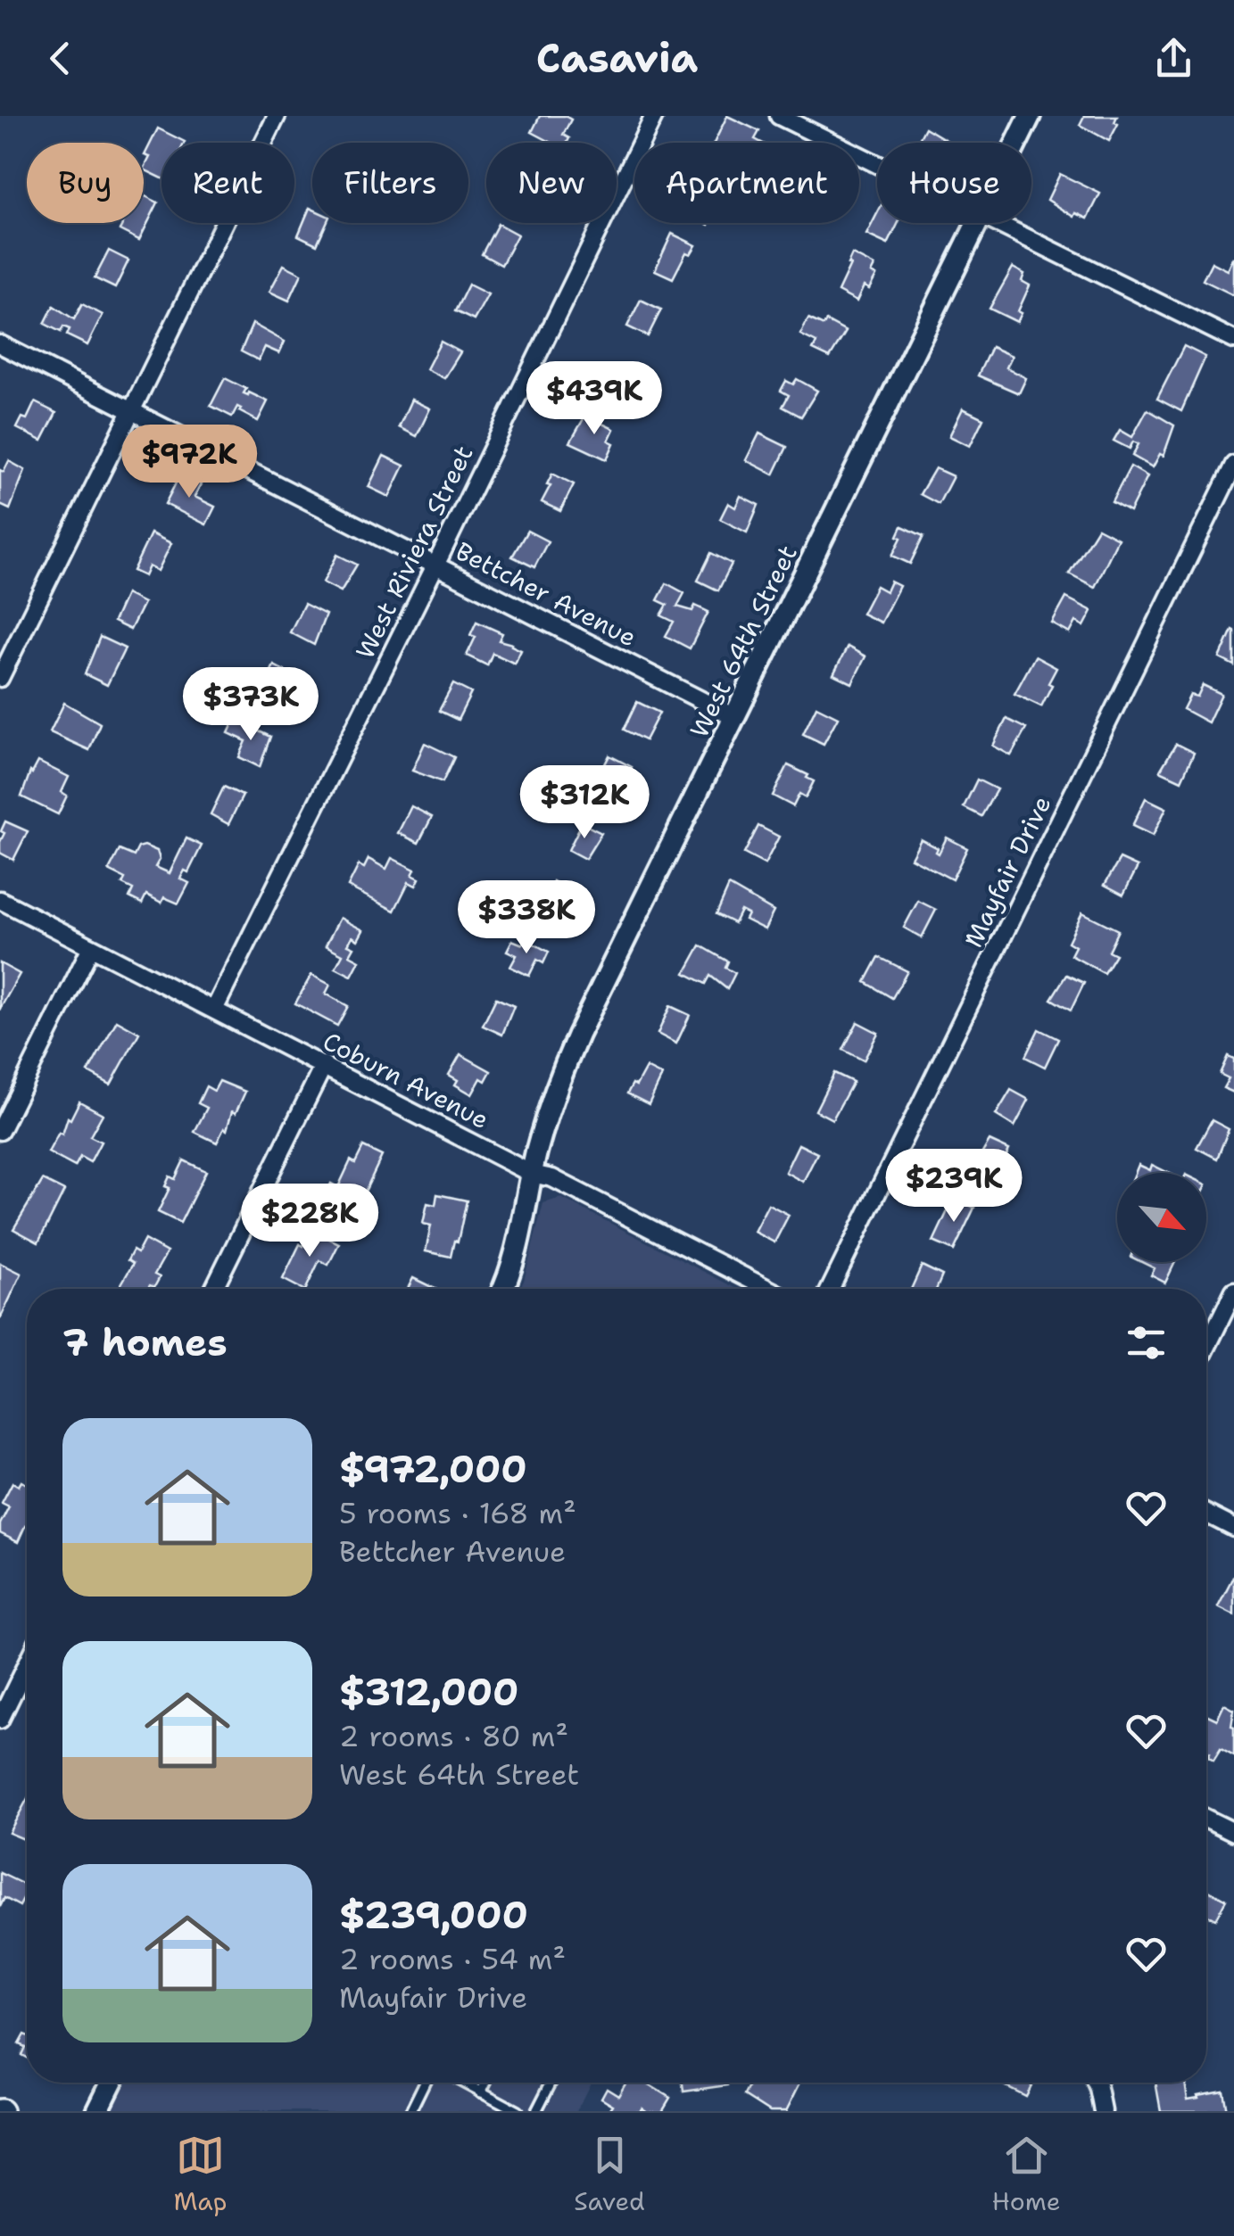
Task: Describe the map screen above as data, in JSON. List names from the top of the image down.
{
  "streets": {
    "street": [
      "West Riviera Street",
      "Bettcher Avenue",
      "West 64th Street",
      "Mayfair Drive",
      "Coburn Avenue"
    ]
  },
  "crossings": [
    ["West Riviera Street", "Bettcher Avenue"],
    ["West Riviera Street", "Coburn Avenue"],
    ["Bettcher Avenue", "West 64th Street"],
    ["West 64th Street", "Coburn Avenue"]
  ],
  "north": "bottom right",
  "page": {
    "header": "Casavia",
    "chip": [
      "Buy",
      "Rent",
      "Filters",
      "New",
      "Apartment",
      "House"
    ],
    "price": [
      "$439K",
      "$972K",
      "$373K",
      "$312K",
      "$338K",
      "$239K",
      "$228K"
    ],
    "heading": "7 homes",
    "list": [
      {
        "name": "$972,000",
        "note": "5 rooms · 168 m² · Bettcher Avenue"
      },
      {
        "name": "$312,000",
        "note": "2 rooms · 80 m² · West 64th Street"
      },
      {
        "name": "$239,000",
        "note": "2 rooms · 54 m² · Mayfair Drive"
      }
    ],
    "tabs": ["Map", "Saved", "Home"]
  }
}
